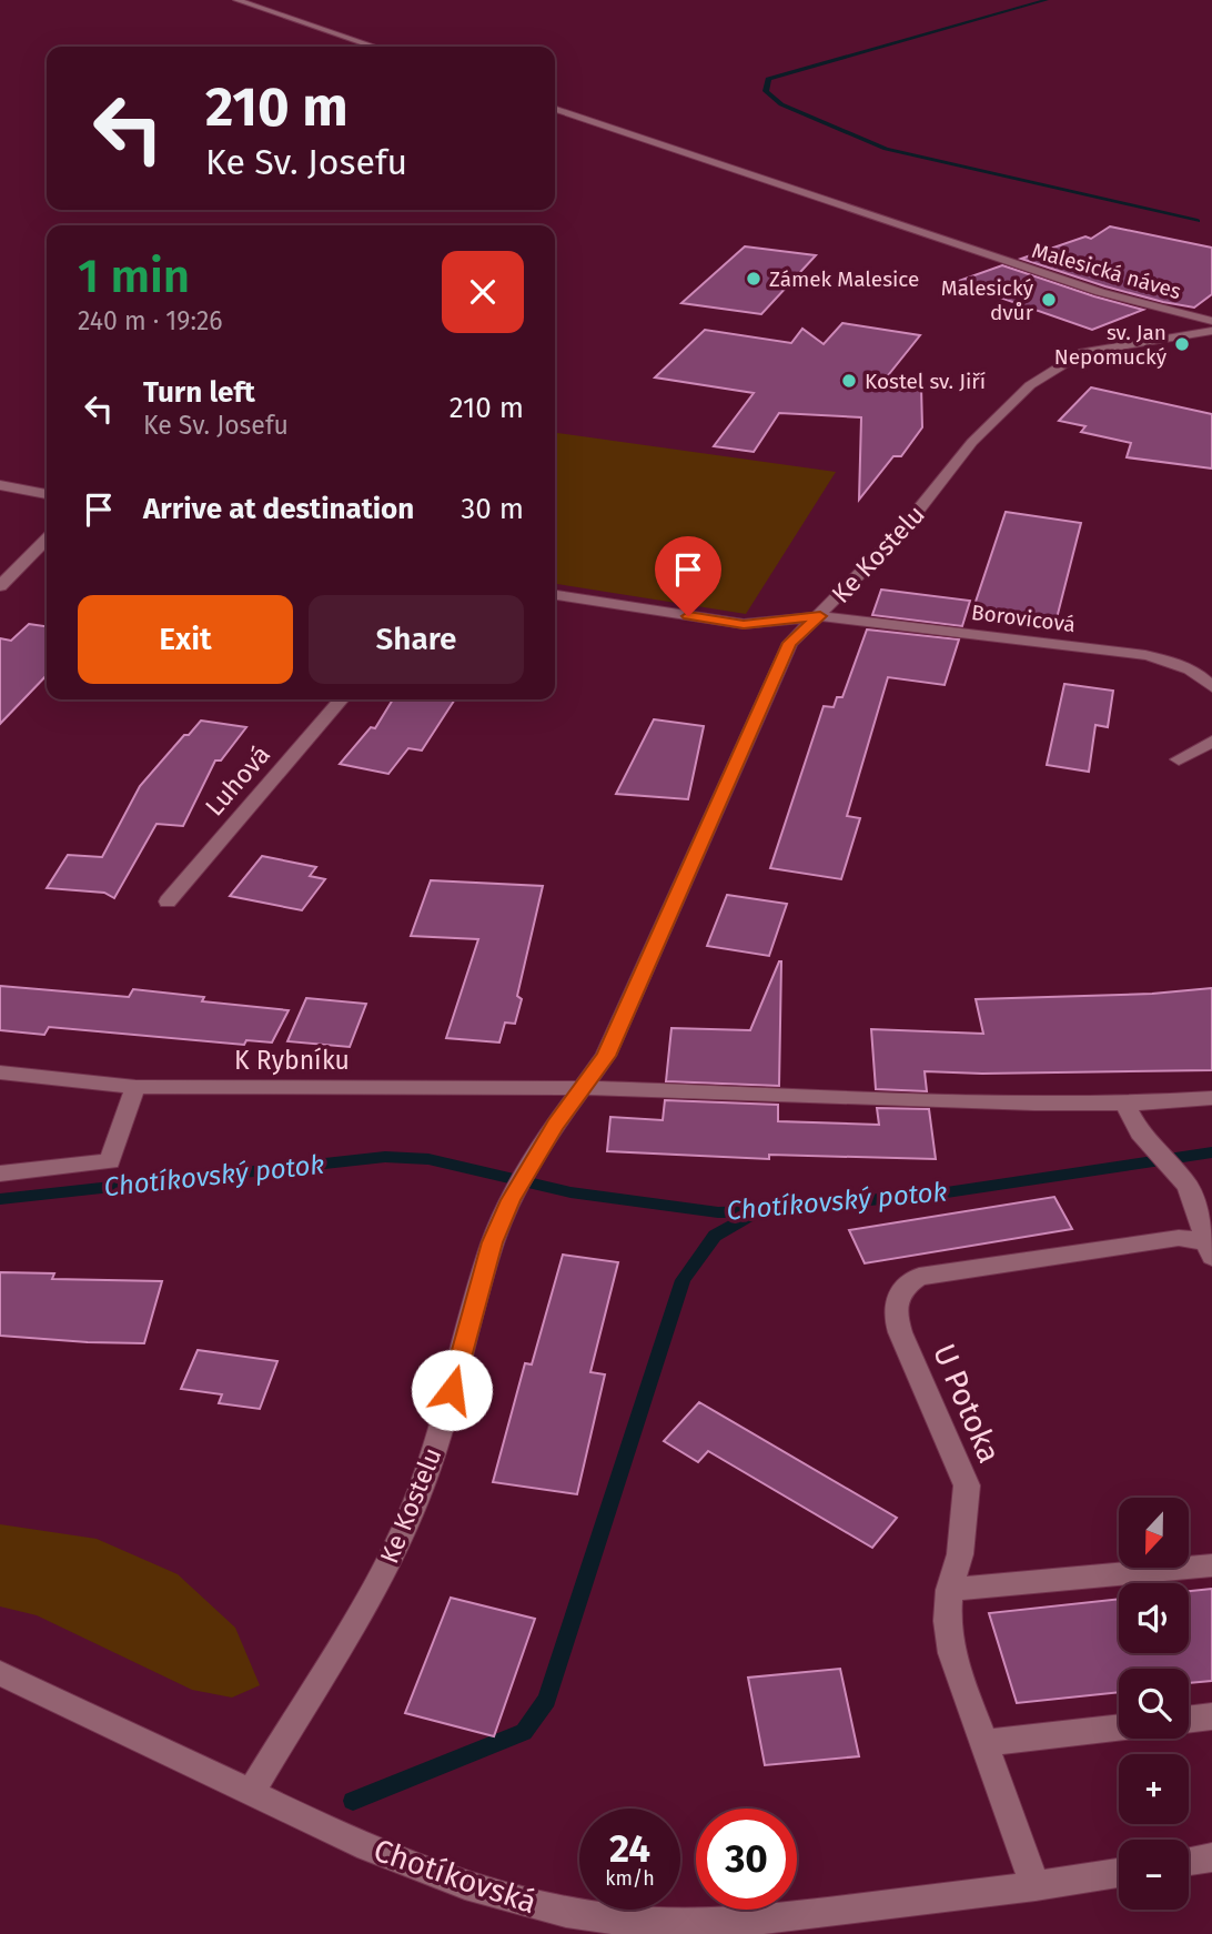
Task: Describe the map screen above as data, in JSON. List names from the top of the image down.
{
  "streets": {
    "street": [
      "Malesická náves",
      "Ke Kostelu",
      "Borovicová",
      "Luhová",
      "K Rybníku",
      "U Potoka",
      "Chotíkovská"
    ]
  },
  "crossings": [
    ["Ke Kostelu", "Borovicová"],
    ["Ke Kostelu", "K Rybníku"],
    ["Ke Kostelu", "Chotíkovská"],
    ["U Potoka", "Chotíkovská"]
  ],
  "water": ["Chotíkovský potok"],
  "places": [
    "Zámek Malesice",
    "Malesický dvůr",
    "sv. Jan Nepomucký",
    "Kostel sv. Jiří"
  ],
  "north": "bottom",
  "page": {
    "turn": ["210 m", "Ke Sv. Josefu"],
    "heading": ["1 min", "240 m · 19:26"],
    "list": [
      {
        "name": "Turn left",
        "note": "Ke Sv. Josefu",
        "value": "210 m"
      },
      {
        "name": "Arrive at destination",
        "value": "30 m"
      }
    ],
    "buttons": ["Exit", "Share"],
    "map_buttons": ["+", "−"],
    "speed": "24 km/h",
    "limit": "30"
  }
}
